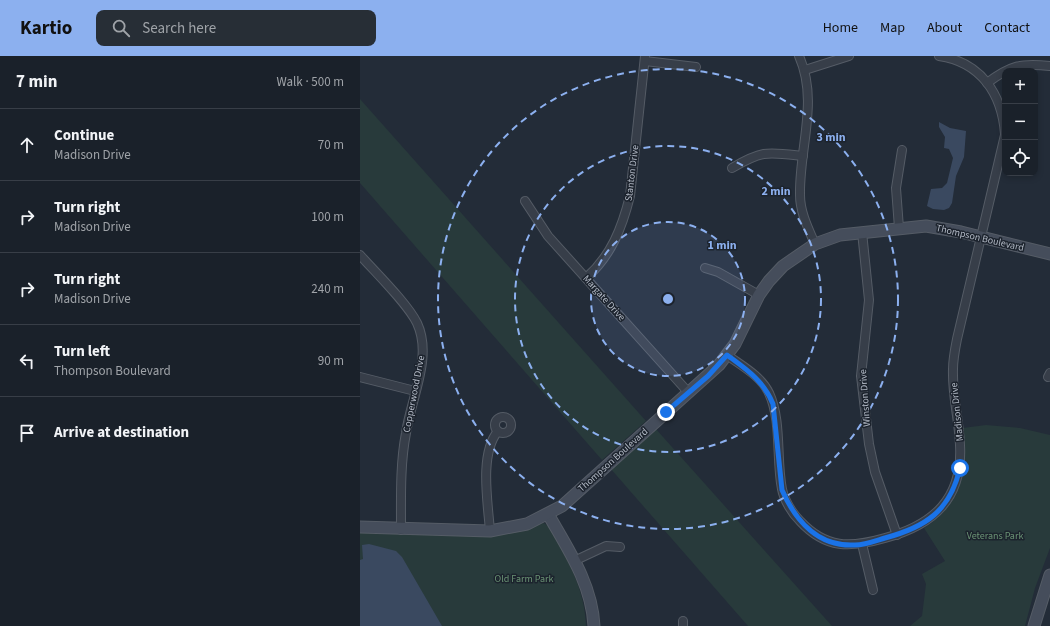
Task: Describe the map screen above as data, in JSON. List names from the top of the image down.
{
  "streets": {
    "street": [
      "Stanton Drive",
      "Thompson Boulevard",
      "Margate Drive",
      "Copperwood Drive",
      "Winston Drive",
      "Madison Drive"
    ]
  },
  "crossings": [
    ["Stanton Drive", "Margate Drive"],
    ["Thompson Boulevard", "Margate Drive"],
    ["Thompson Boulevard", "Copperwood Drive"],
    ["Thompson Boulevard", "Winston Drive"],
    ["Thompson Boulevard", "Madison Drive"],
    ["Winston Drive", "Madison Drive"]
  ],
  "parks": ["Veterans Park", "Old Farm Park"],
  "page": {
    "header": "Kartio",
    "search": "Search here",
    "nav": [
      "Home",
      "Map",
      "About",
      "Contact"
    ],
    "heading": ["7 min", "Walk · 500 m"],
    "map_buttons": ["+", "−"],
    "list": [
      ["Continue", "Madison Drive", "70 m"],
      ["Turn right", "Madison Drive", "100 m"],
      ["Turn right", "Madison Drive", "240 m"],
      ["Turn left", "Thompson Boulevard", "90 m"],
      "Arrive at destination"
    ]
  },
  "rings": ["3 min", "2 min", "1 min"]
}
